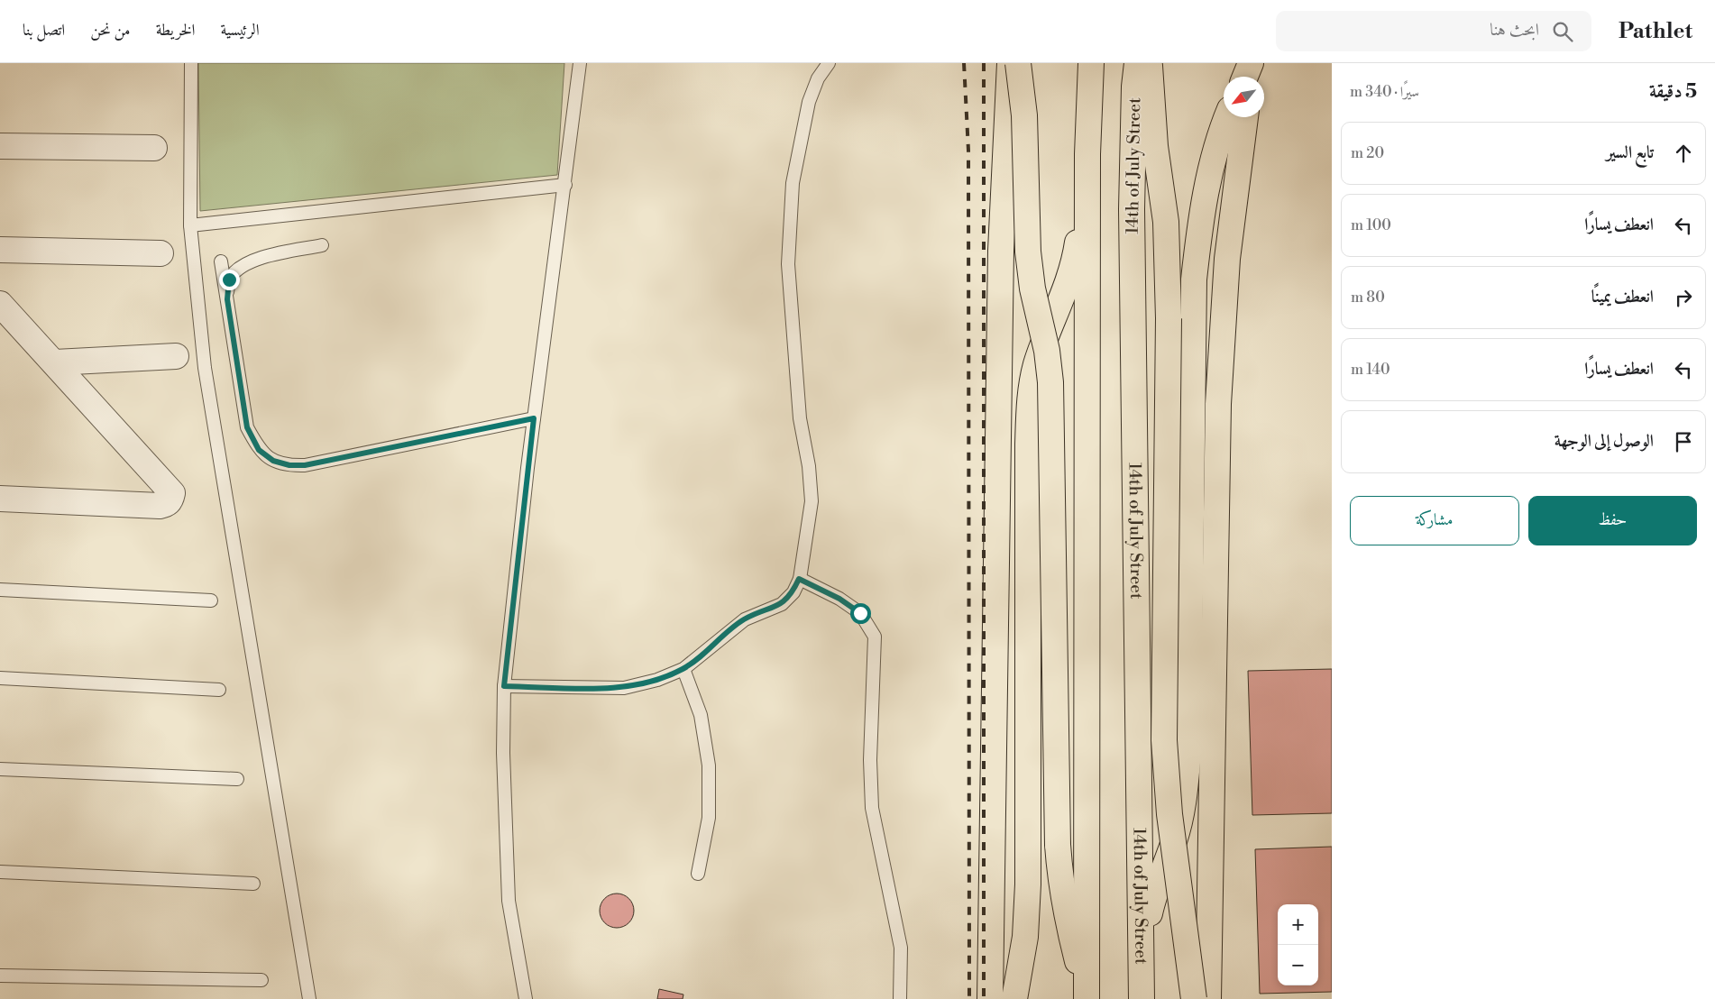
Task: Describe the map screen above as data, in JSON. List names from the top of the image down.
{
  "streets": {
    "main road": ["14th of July Street"]
  },
  "north": "bottom left",
  "page": {
    "header": "Pathlet",
    "search": "ابحث هنا",
    "nav": [
      "الرئيسية",
      "الخريطة",
      "من نحن",
      "اتصل بنا"
    ],
    "heading": ["5 دقيقة", "سيرًا · 340 m"],
    "list": [
      ["تابع السير", "20 m"],
      ["انعطف يسارًا", "100 m"],
      ["انعطف يمينًا", "80 m"],
      ["انعطف يسارًا", "140 m"],
      "الوصول إلى الوجهة"
    ],
    "buttons": ["حفظ", "مشاركة"],
    "map_buttons": ["+", "−"]
  }
}
